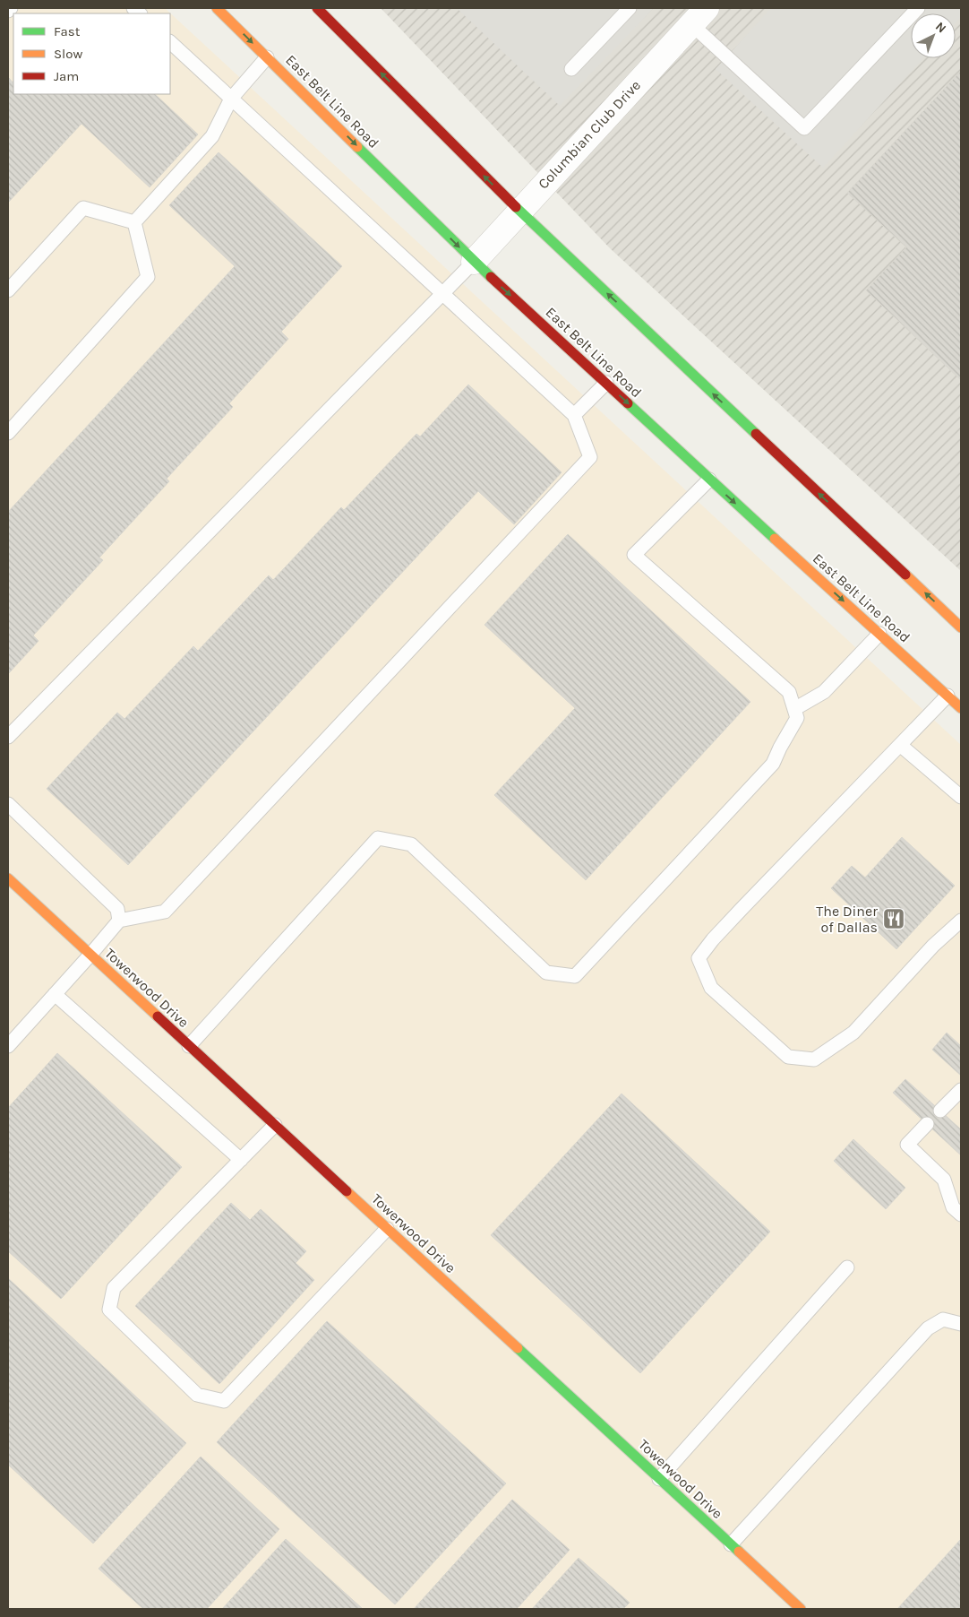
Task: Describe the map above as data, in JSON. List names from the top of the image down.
{
  "streets": {
    "main road": ["East Belt Line Road", "Towerwood Drive"],
    "street": ["Columbian Club Drive"]
  },
  "crossings": [
    ["East Belt Line Road", "Columbian Club Drive"]
  ],
  "places": {
    "restaurant": ["The Diner of Dallas"]
  },
  "legend": ["Fast", "Slow", "Jam"],
  "north": "top right"
}
